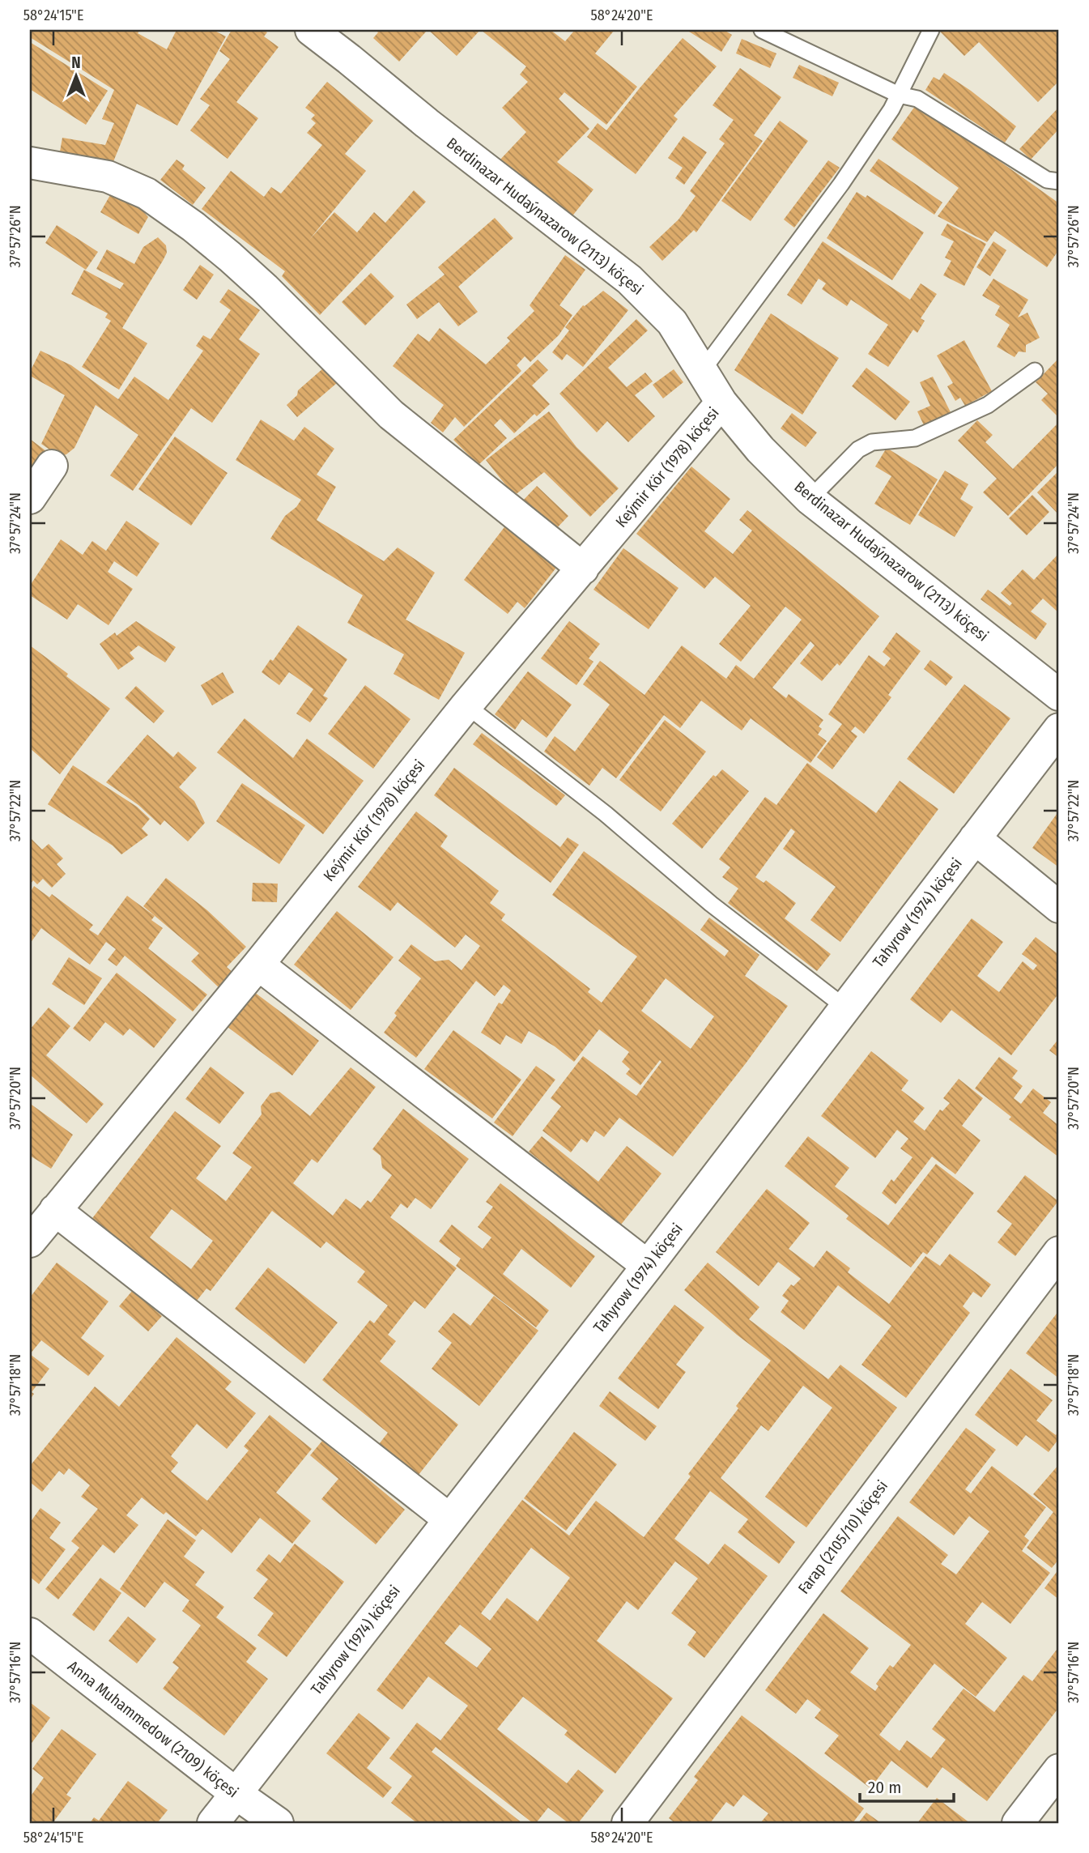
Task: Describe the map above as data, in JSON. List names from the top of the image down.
{
  "streets": {
    "street": [
      "Berdinazar Hudaýnazarow (2113) köçesi",
      "Keýmir Kör (1978) köçesi",
      "Tahyrow (1974) köçesi",
      "Farap (2105/10) köçesi",
      "Anna Muhammedow (2109) köçesi"
    ]
  },
  "crossings": [
    ["Berdinazar Hudaýnazarow (2113) köçesi", "Keýmir Kör (1978) köçesi"],
    ["Tahyrow (1974) köçesi", "Anna Muhammedow (2109) köçesi"]
  ],
  "scale_bar": "20 m",
  "north": "top",
  "coordinates": [
    "58°24'15\"E",
    "58°24'20\"E",
    "37°57'26\"N",
    "37°57'24\"N",
    "37°57'22\"N",
    "37°57'20\"N",
    "37°57'18\"N",
    "37°57'16\"N"
  ]
}
